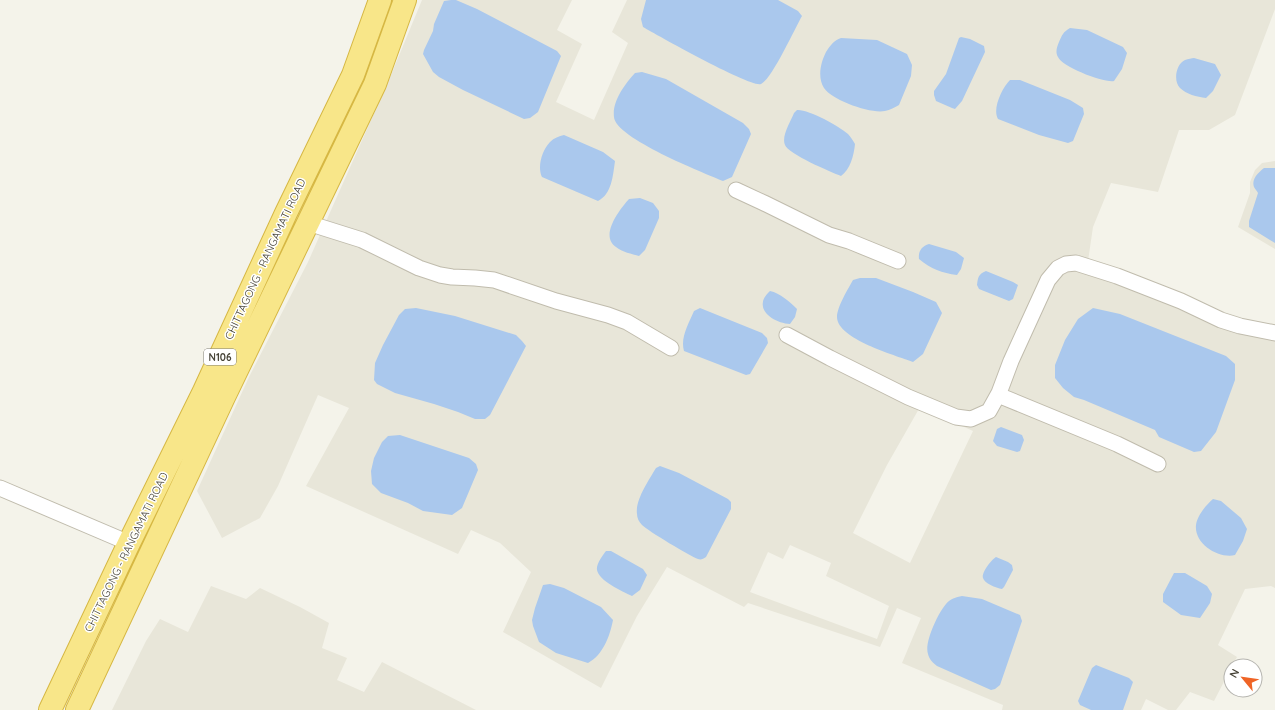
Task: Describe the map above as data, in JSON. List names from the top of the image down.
{
  "streets": {
    "highway": ["CHITTAGONG - RANGAMATI ROAD", "N106"]
  },
  "north": "top left"
}
